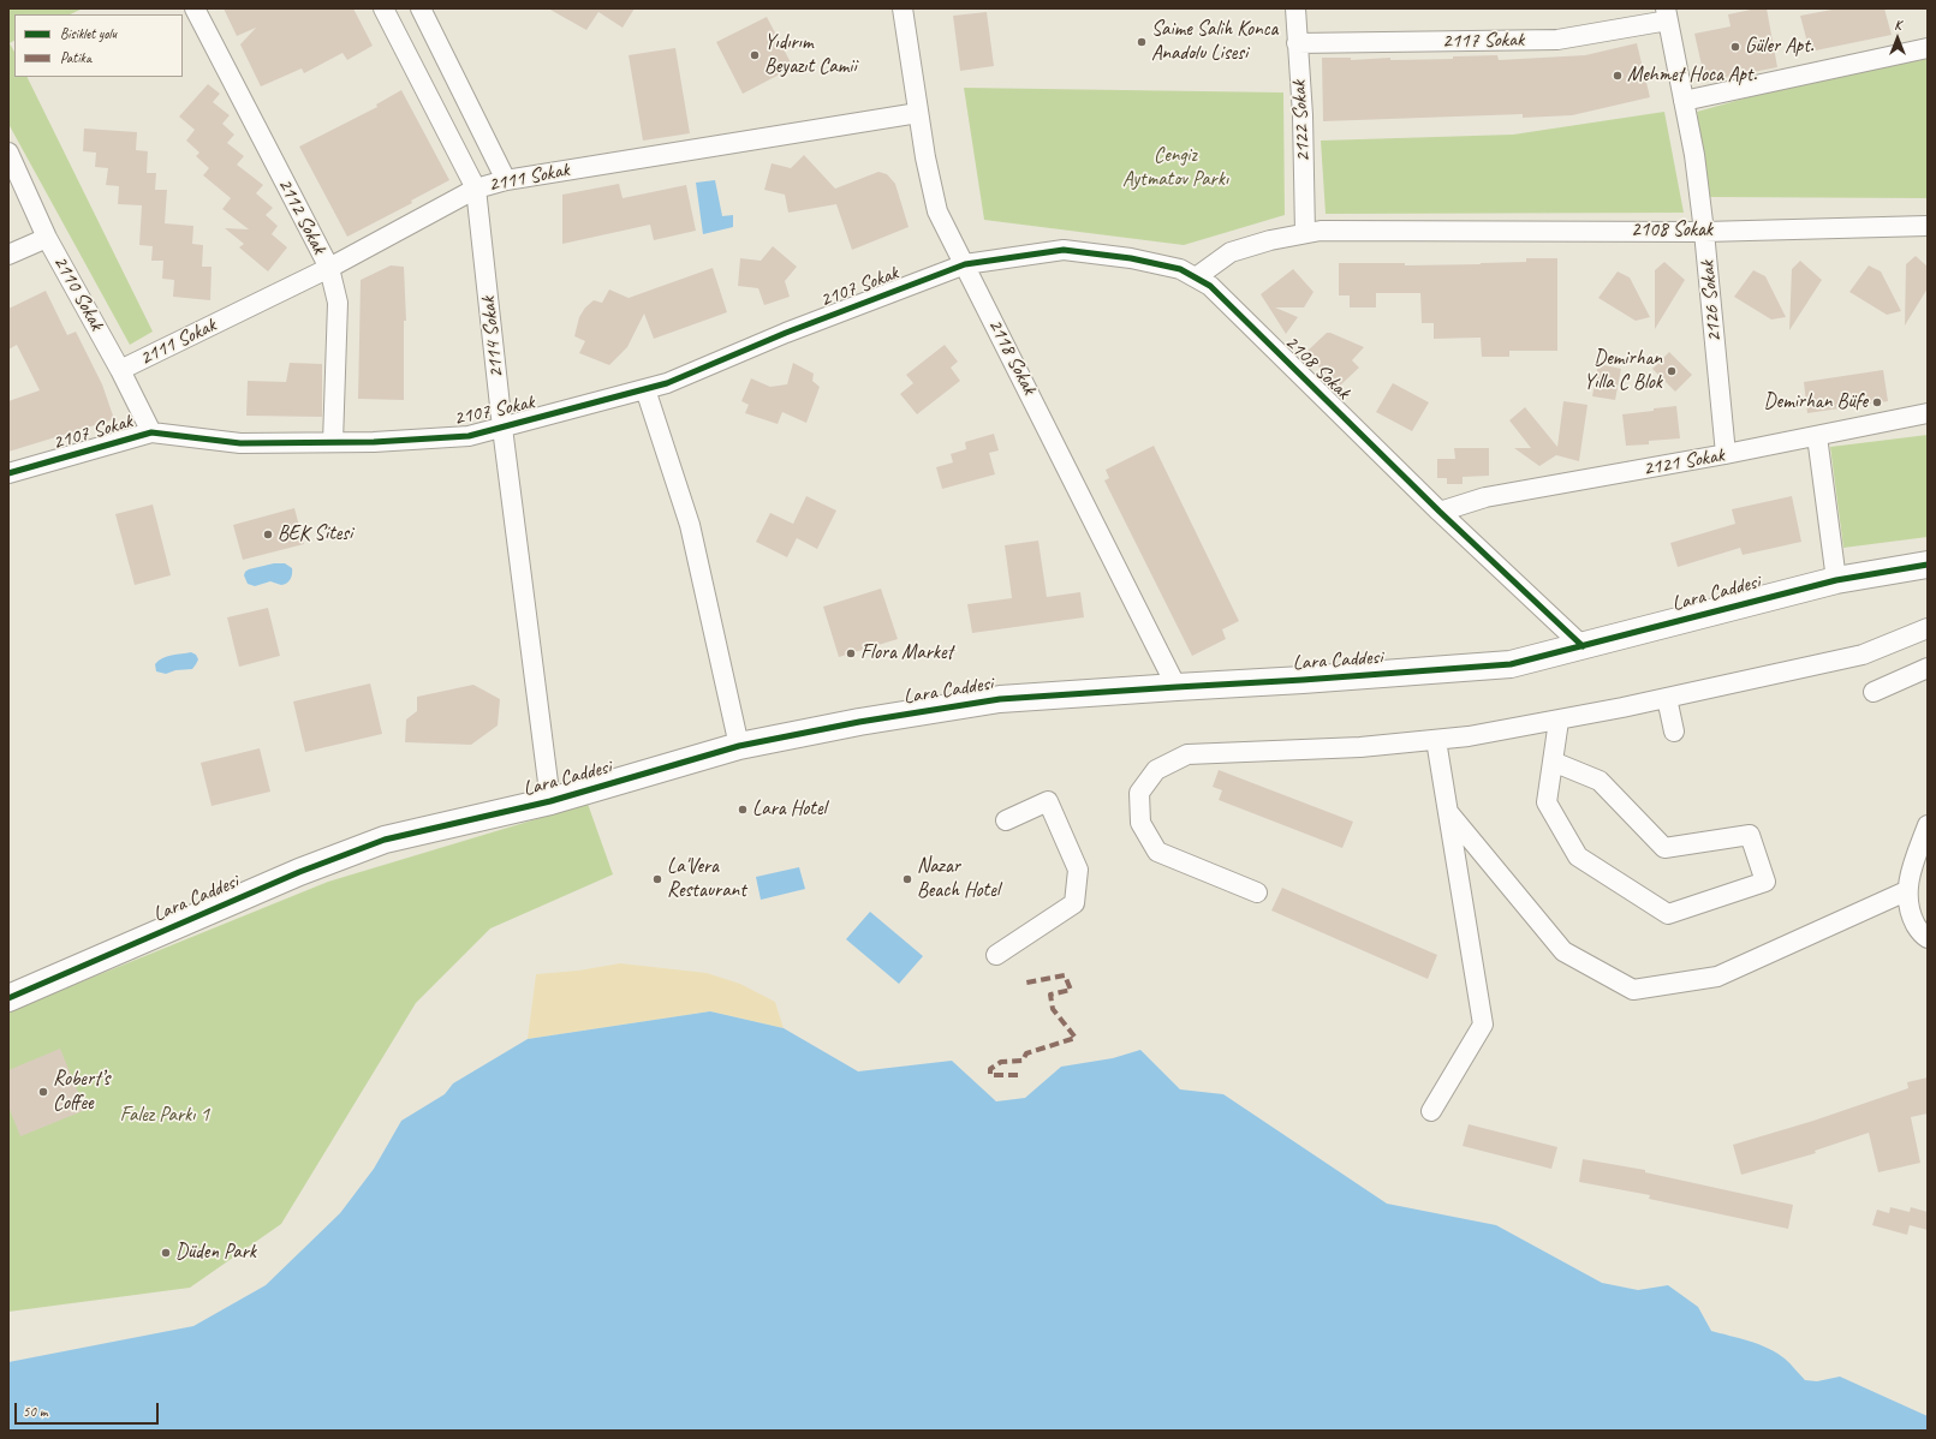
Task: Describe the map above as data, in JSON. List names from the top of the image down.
{
  "streets": {
    "street": [
      "2117 Sokak",
      "2122 Sokak",
      "2111 Sokak",
      "2112 Sokak",
      "2108 Sokak",
      "2107 Sokak",
      "2110 Sokak",
      "2126 Sokak",
      "2114 Sokak",
      "2118 Sokak",
      "2121 Sokak",
      "Lara Caddesi"
    ]
  },
  "crossings": [
    ["2117 Sokak", "2122 Sokak"],
    ["2117 Sokak", "2126 Sokak"],
    ["2122 Sokak", "2108 Sokak"],
    ["2111 Sokak", "2112 Sokak"],
    ["2111 Sokak", "2110 Sokak"],
    ["2111 Sokak", "2114 Sokak"],
    ["2111 Sokak", "2118 Sokak"],
    ["2112 Sokak", "2107 Sokak"],
    ["2108 Sokak", "2107 Sokak"],
    ["2108 Sokak", "2126 Sokak"],
    ["2108 Sokak", "2118 Sokak"],
    ["2108 Sokak", "2121 Sokak"],
    ["2108 Sokak", "Lara Caddesi"],
    ["2107 Sokak", "2110 Sokak"],
    ["2107 Sokak", "2114 Sokak"],
    ["2107 Sokak", "2118 Sokak"],
    ["2126 Sokak", "2121 Sokak"],
    ["2114 Sokak", "Lara Caddesi"],
    ["2118 Sokak", "Lara Caddesi"]
  ],
  "parks": ["Cengiz Aytmatov Parkı", "Falez Parkı 1"],
  "places": [
    "Saime Salih Konca Anadolu Lisesi",
    "Güler Apt.",
    "Yıdırım Beyazıt Camii",
    "Mehmet Hoca Apt.",
    "Demirhan Yılla C Blok",
    "Demirhan Büfe",
    "BEK Sitesi",
    "Flora Market",
    "Lara Hotel",
    "La'Vera Restaurant",
    "Nazar Beach Hotel",
    "Robert’s Coffee",
    "Düden Park"
  ],
  "legend": ["Bisiklet yolu", "Patika"],
  "scale_bar": "50 m",
  "north": "top"
}
